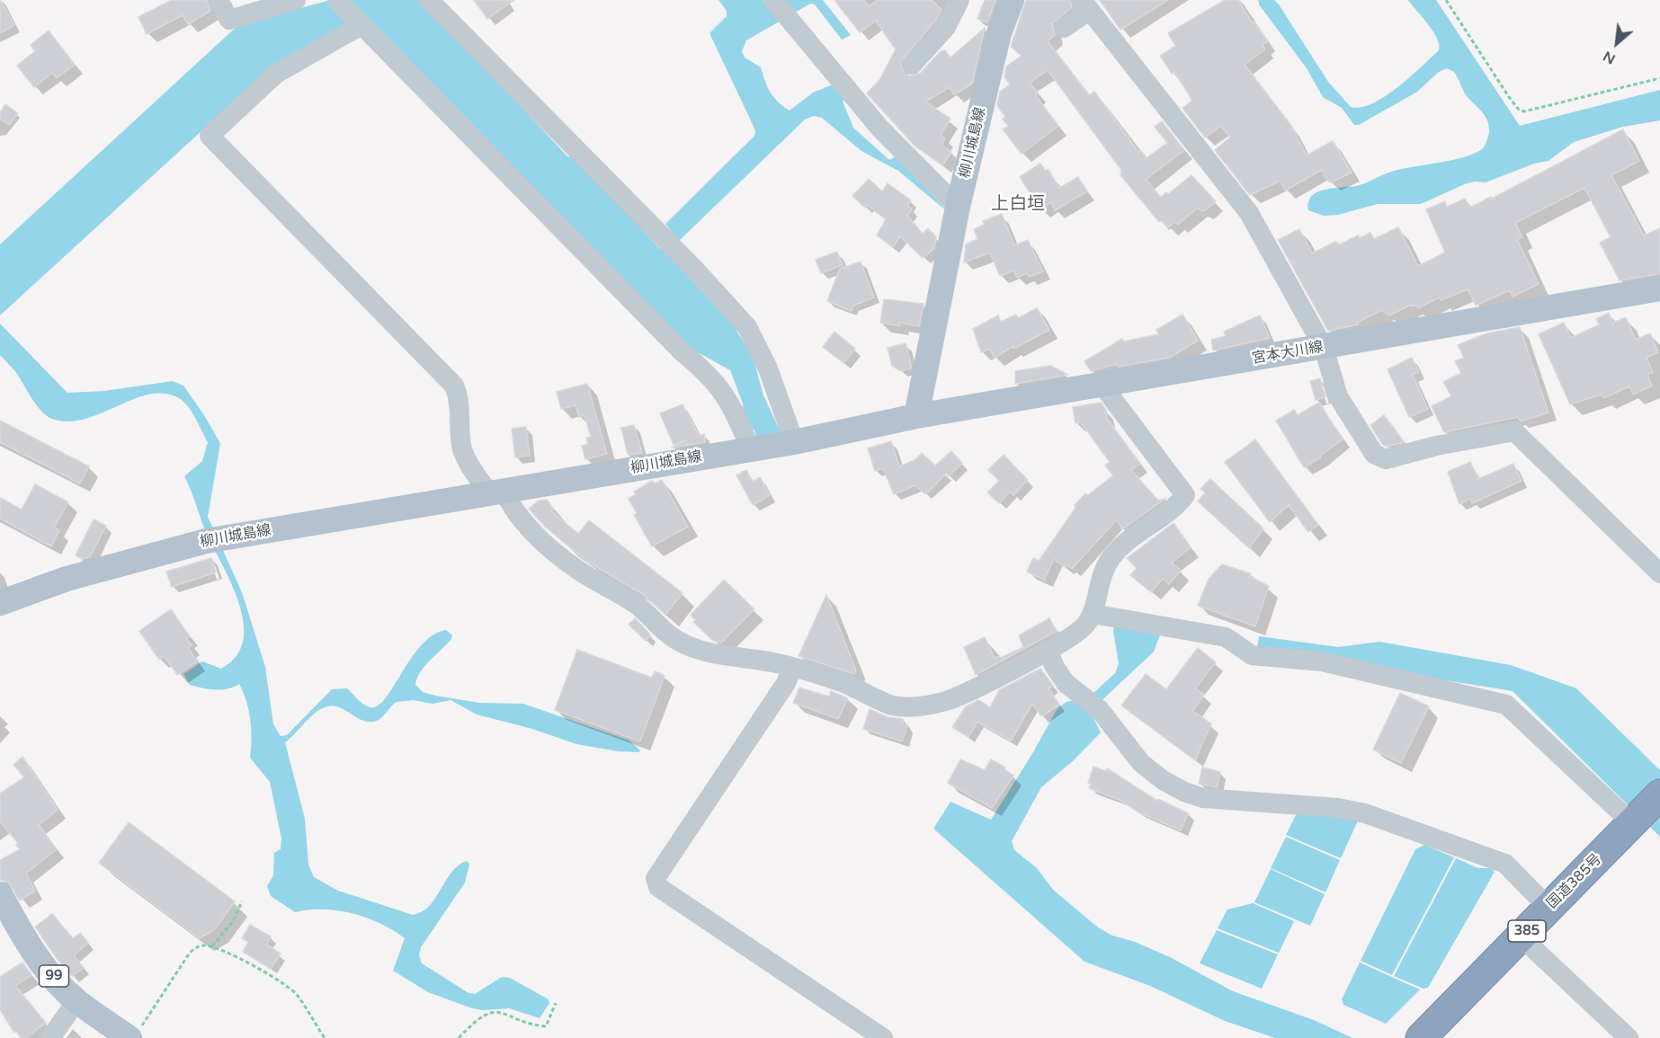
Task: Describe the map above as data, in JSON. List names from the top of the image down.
{
  "streets": {
    "highway": ["国道385号", "385"],
    "main road": ["柳川城島線", "宮本大川線", "99"]
  },
  "crossings": [
    ["柳川城島線", "宮本大川線"]
  ],
  "districts": ["上白垣"],
  "north": "bottom left"
}
